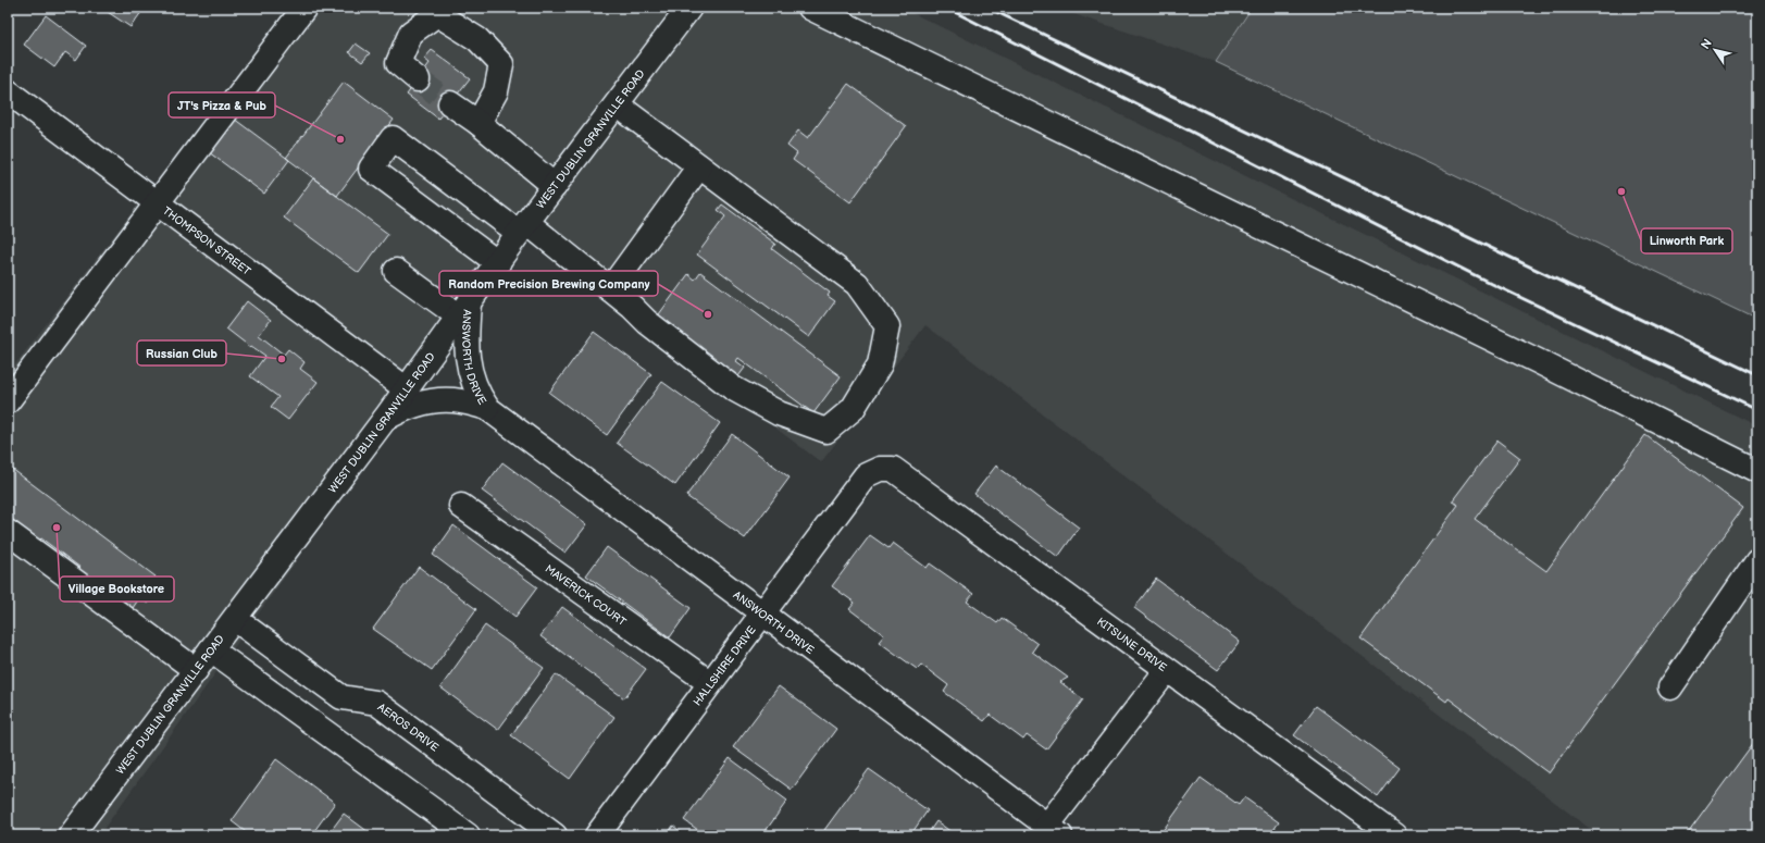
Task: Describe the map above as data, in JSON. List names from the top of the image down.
{
  "streets": {
    "street": [
      "WEST DUBLIN GRANVILLE ROAD",
      "THOMPSON STREET",
      "ANSWORTH DRIVE",
      "MAVERICK COURT",
      "KITSUNE DRIVE",
      "HALLSHIRE DRIVE",
      "AEROS DRIVE"
    ]
  },
  "crossings": [
    ["WEST DUBLIN GRANVILLE ROAD", "THOMPSON STREET"],
    ["WEST DUBLIN GRANVILLE ROAD", "ANSWORTH DRIVE"],
    ["WEST DUBLIN GRANVILLE ROAD", "AEROS DRIVE"],
    ["ANSWORTH DRIVE", "HALLSHIRE DRIVE"],
    ["MAVERICK COURT", "HALLSHIRE DRIVE"],
    ["KITSUNE DRIVE", "HALLSHIRE DRIVE"]
  ],
  "places": [
    "JT's Pizza & Pub",
    "Linworth Park",
    "Random Precision Brewing Company",
    "Russian Club",
    "Village Bookstore"
  ],
  "north": "top left"
}
